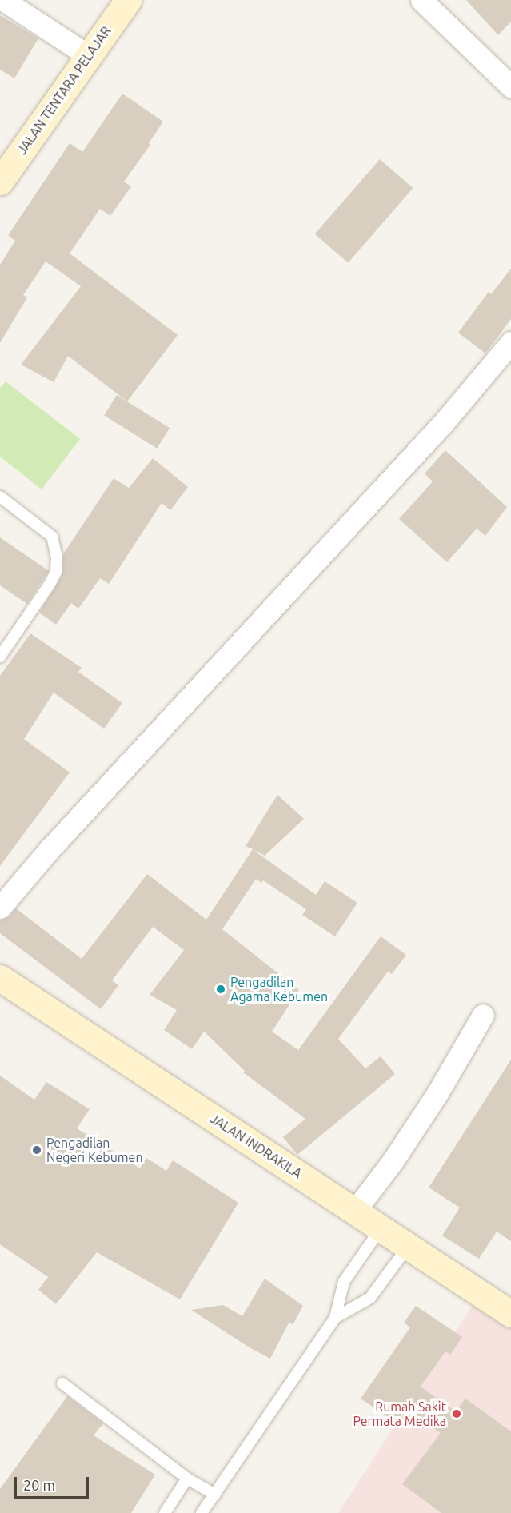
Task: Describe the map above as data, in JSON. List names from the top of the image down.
{
  "streets": {
    "main road": ["JALAN TENTARA PELAJAR", "JALAN INDRAKILA"]
  },
  "places": ["Pengadilan Agama Kebumen", "Pengadilan Negeri Kebumen", "Rumah Sakit Permata Medika"],
  "scale_bar": "20 m"
}
